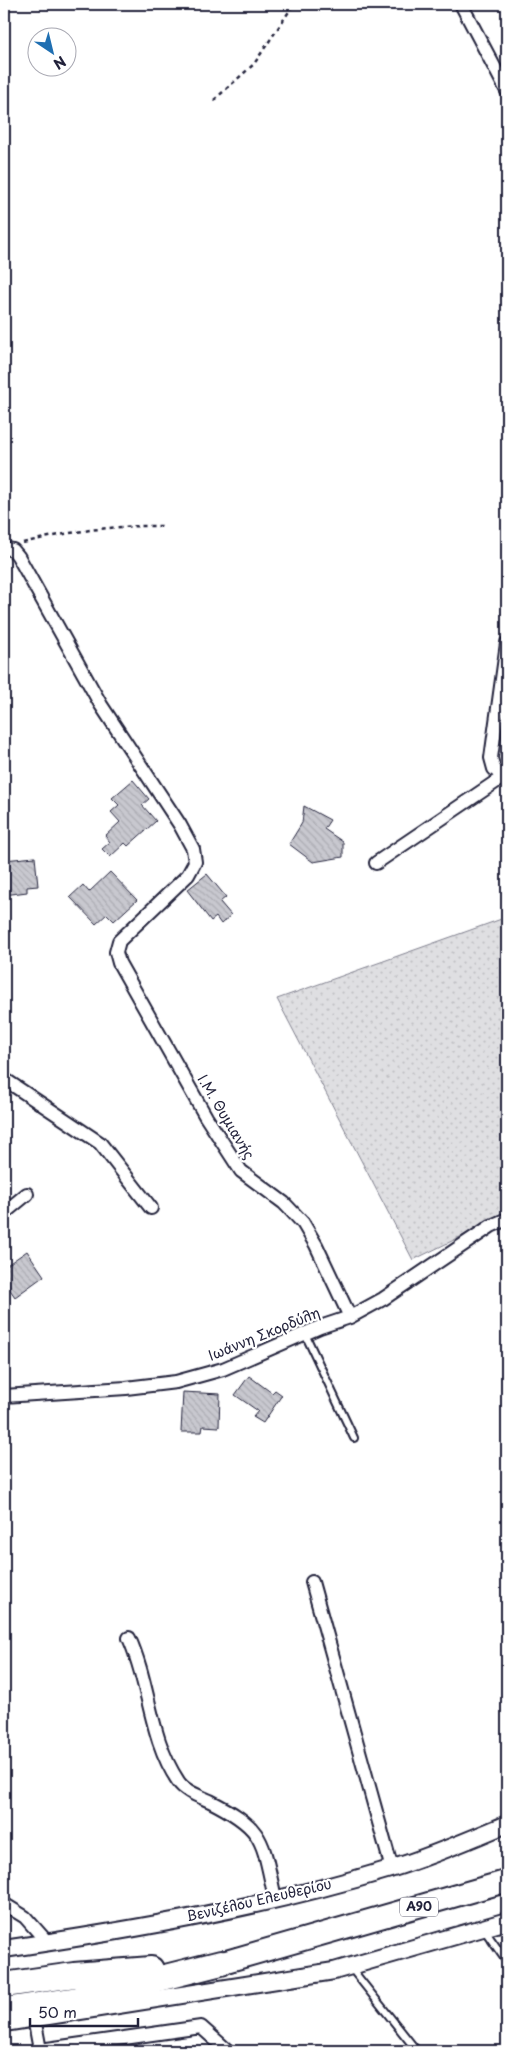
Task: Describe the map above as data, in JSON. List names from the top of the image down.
{
  "streets": {
    "highway": ["Α90"],
    "street": ["Ι.Μ. Θυμιανής", "Ιωάννη Σκορδύλη", "Βενιζέλου Ελευθερίου"]
  },
  "crossings": [
    ["Ι.Μ. Θυμιανής", "Ιωάννη Σκορδύλη"]
  ],
  "scale_bar": "50 m",
  "north": "bottom right"
}
